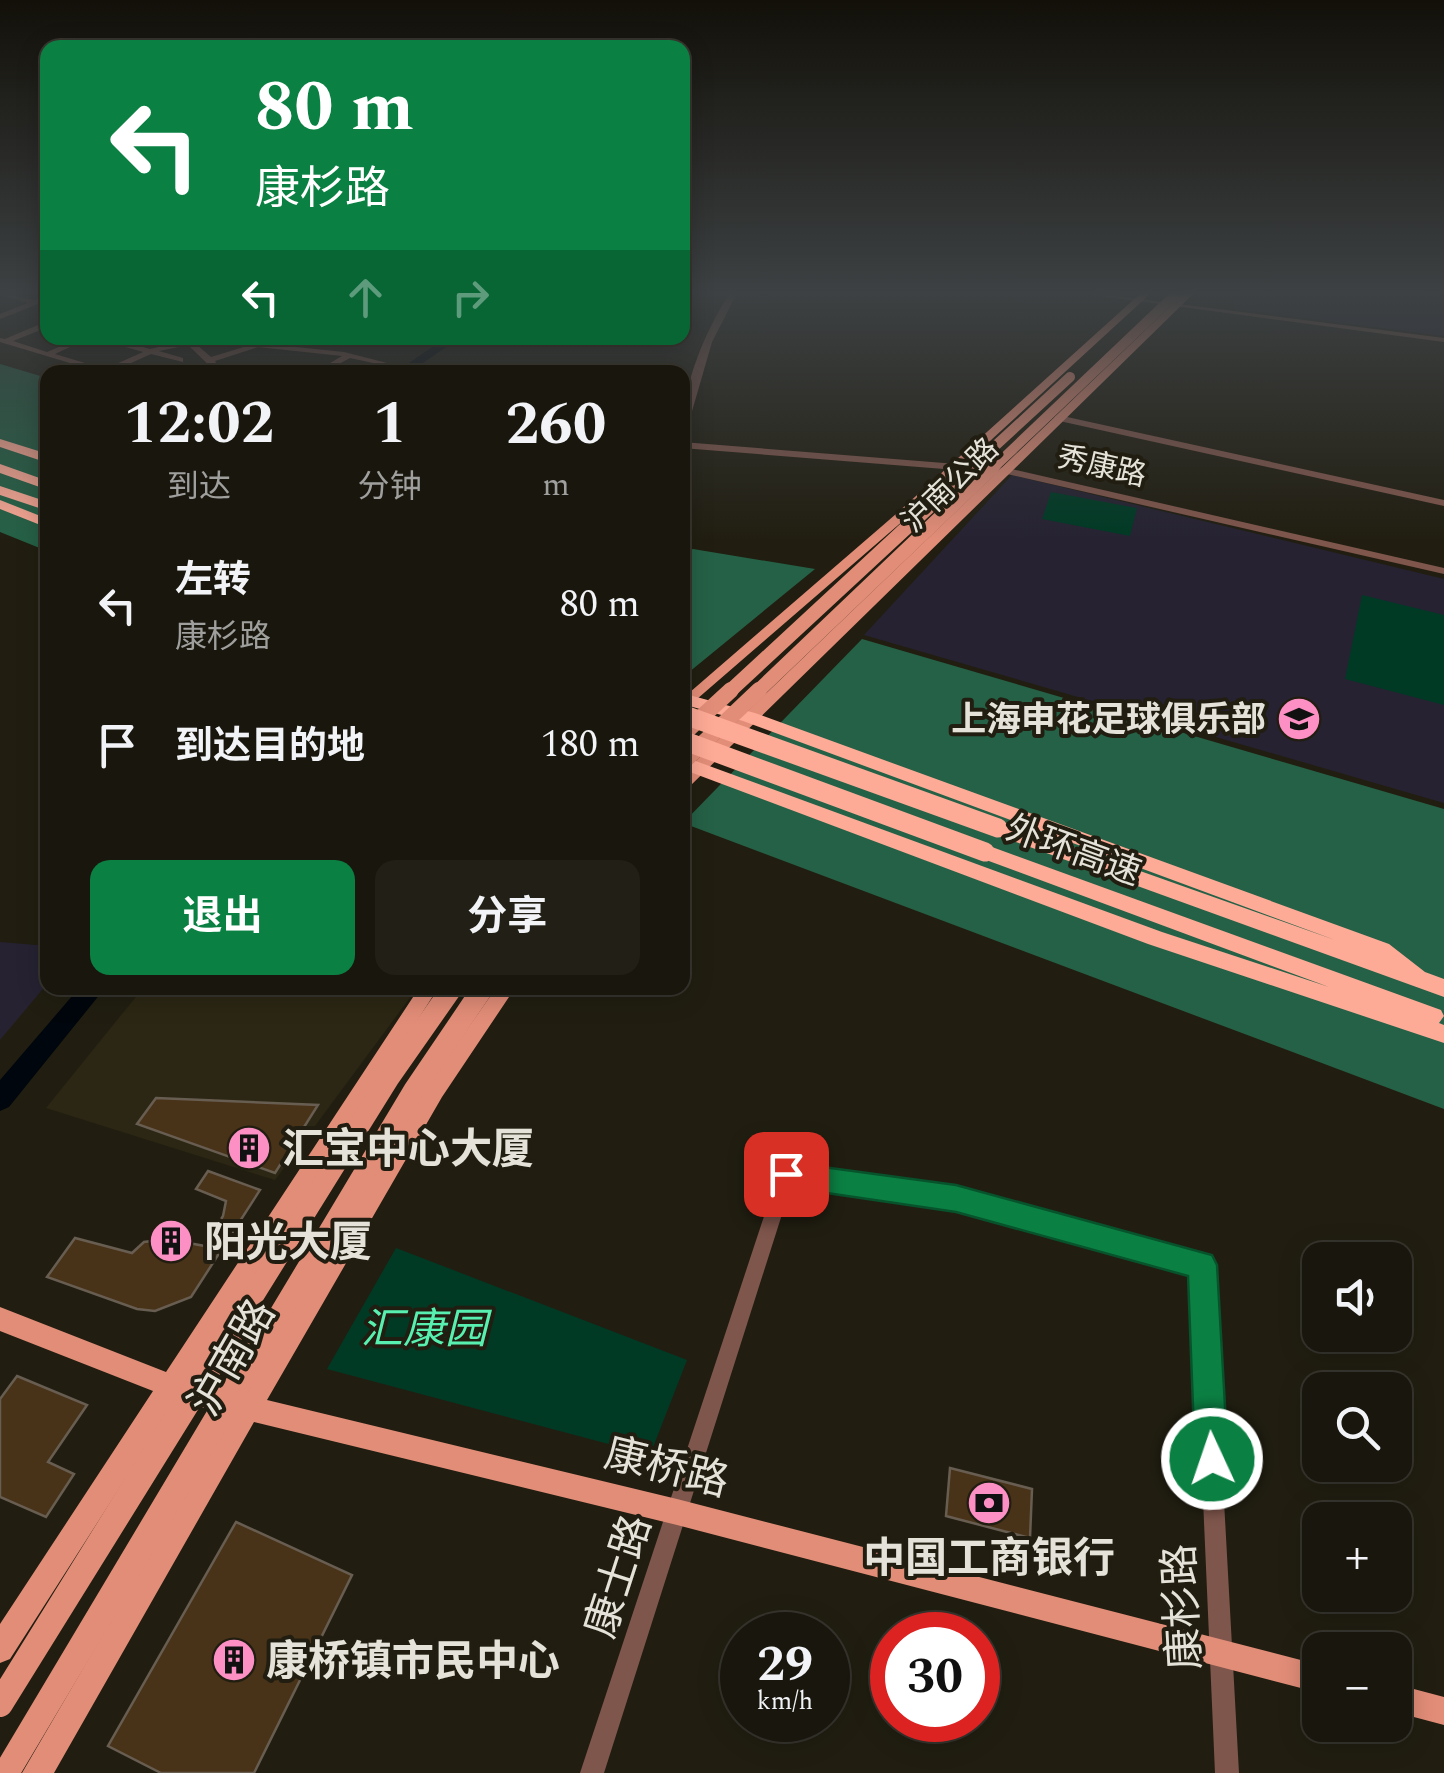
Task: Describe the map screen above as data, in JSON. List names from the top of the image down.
{
  "streets": {
    "highway": ["外环高速"],
    "main road": ["沪南公路", "沪南路", "康桥路"],
    "street": ["秀康路", "康士路", "康杉路"]
  },
  "crossings": [
    ["秀康路", "沪南公路"],
    ["沪南路", "康桥路"],
    ["康桥路", "康士路"],
    ["康桥路", "康杉路"],
    ["康士路", "康杉路"]
  ],
  "parks": ["汇康园"],
  "places": {
    "school or university": ["上海申花足球俱乐部"],
    "building": ["汇宝中心大厦", "阳光大厦", "康桥镇市民中心"],
    "bank": ["中国工商银行"]
  },
  "page": {
    "turn": ["80 m", "康杉路"],
    "eta": [
      "12:02",
      "到达",
      "1",
      "分钟",
      "260",
      "m"
    ],
    "list": [
      {
        "name": "左转",
        "note": "康杉路",
        "value": "80 m"
      },
      {
        "name": "到达目的地",
        "value": "180 m"
      }
    ],
    "buttons": ["退出", "分享"],
    "map_buttons": ["+", "−"],
    "speed": "29 km/h",
    "limit": "30"
  }
}
